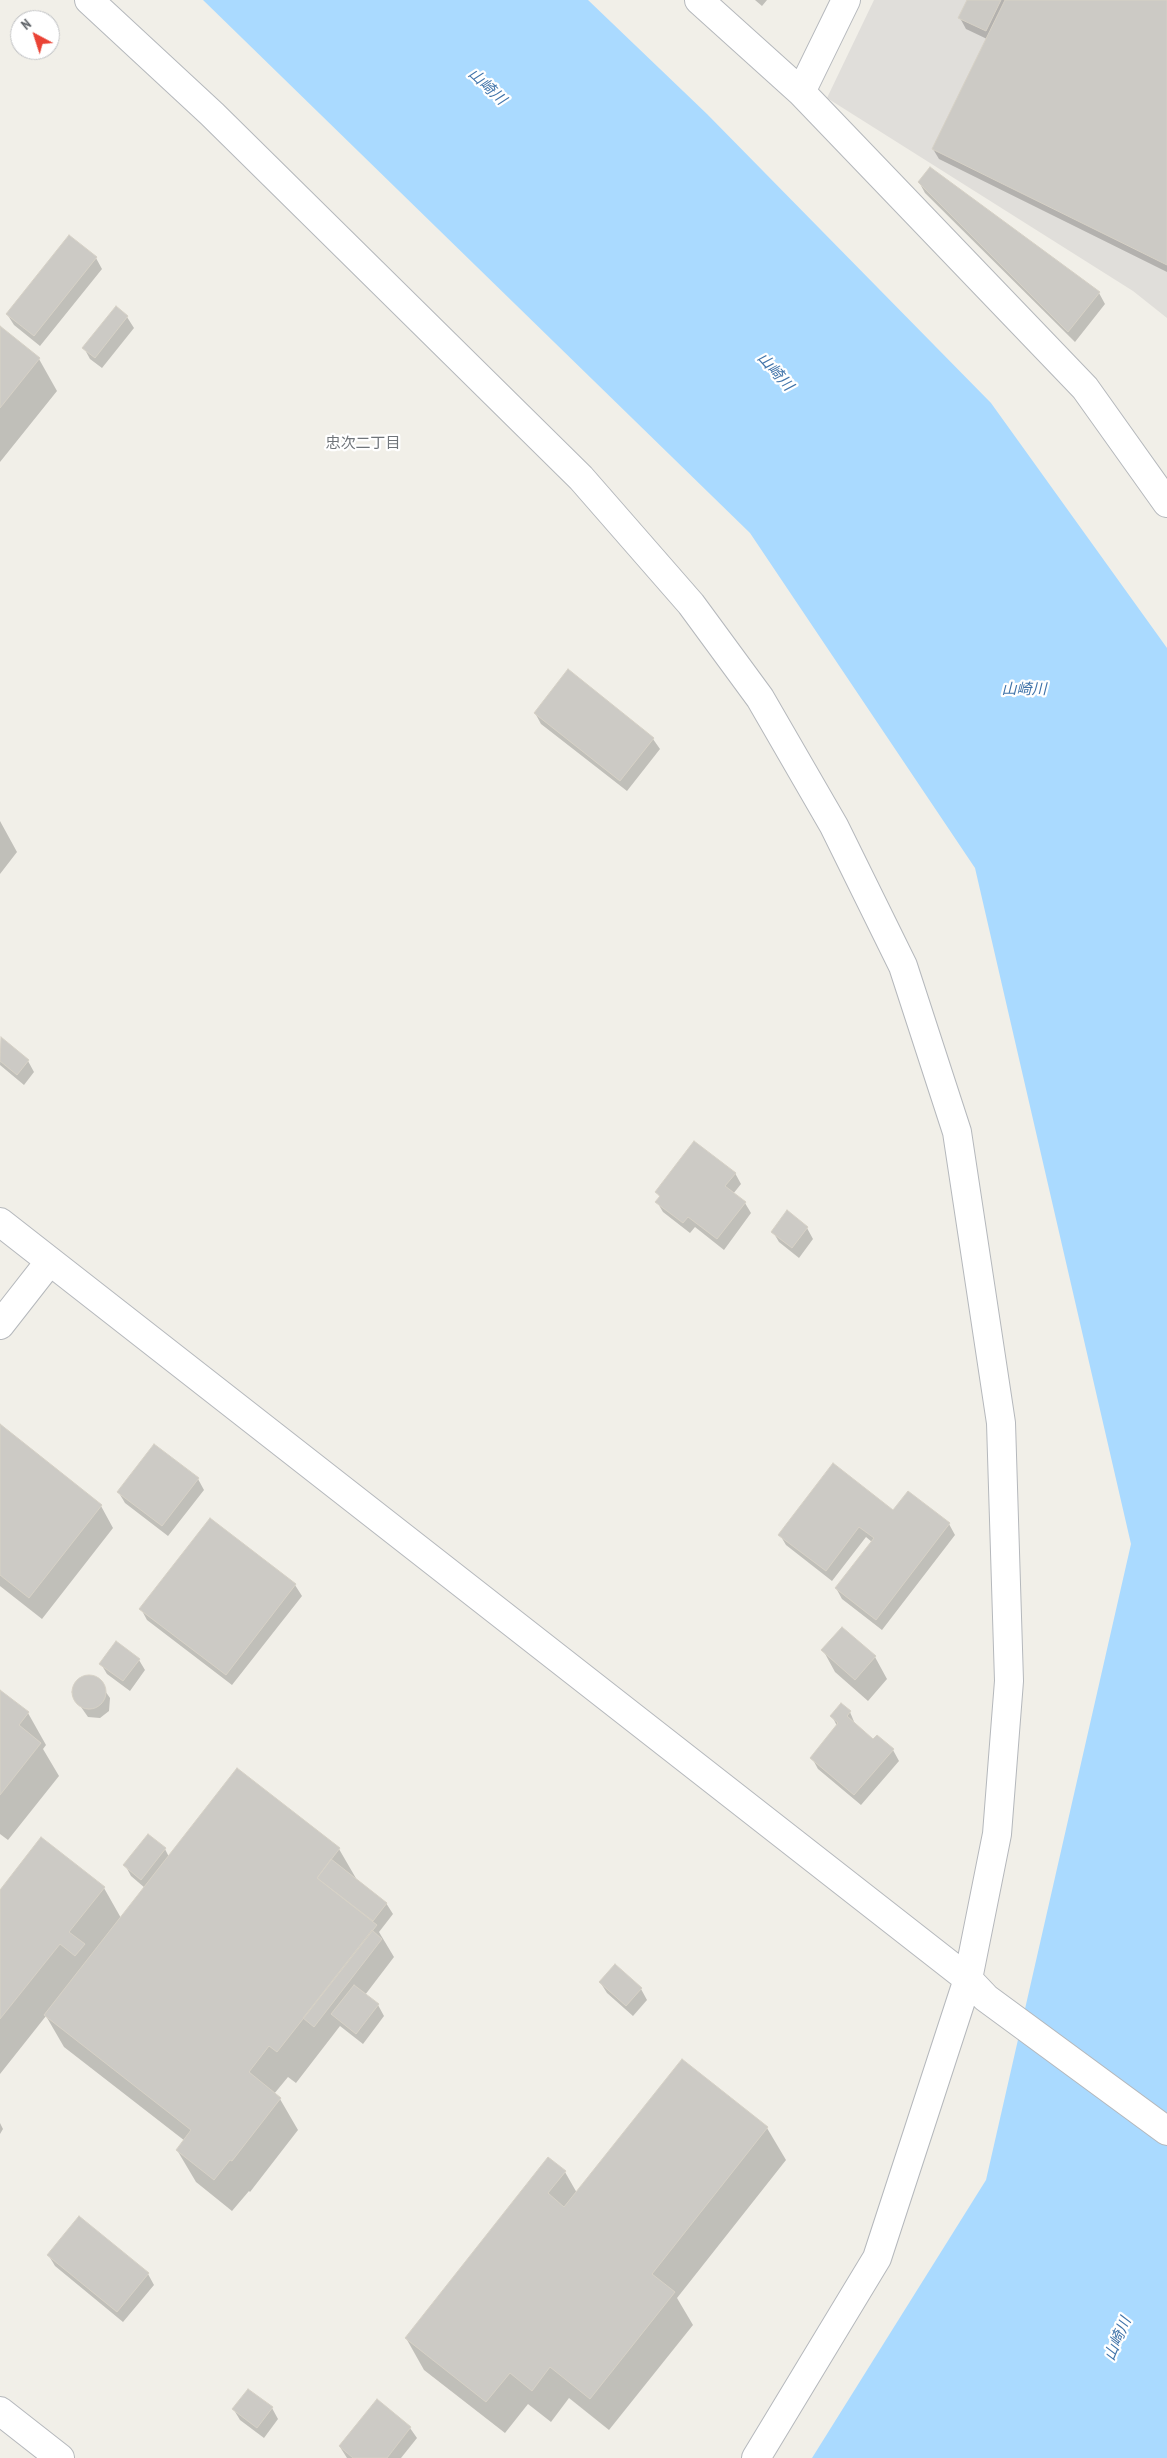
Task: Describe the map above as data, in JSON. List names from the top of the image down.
{
  "districts": ["忠次二丁目"],
  "water": ["山崎川"],
  "north": "top left"
}
